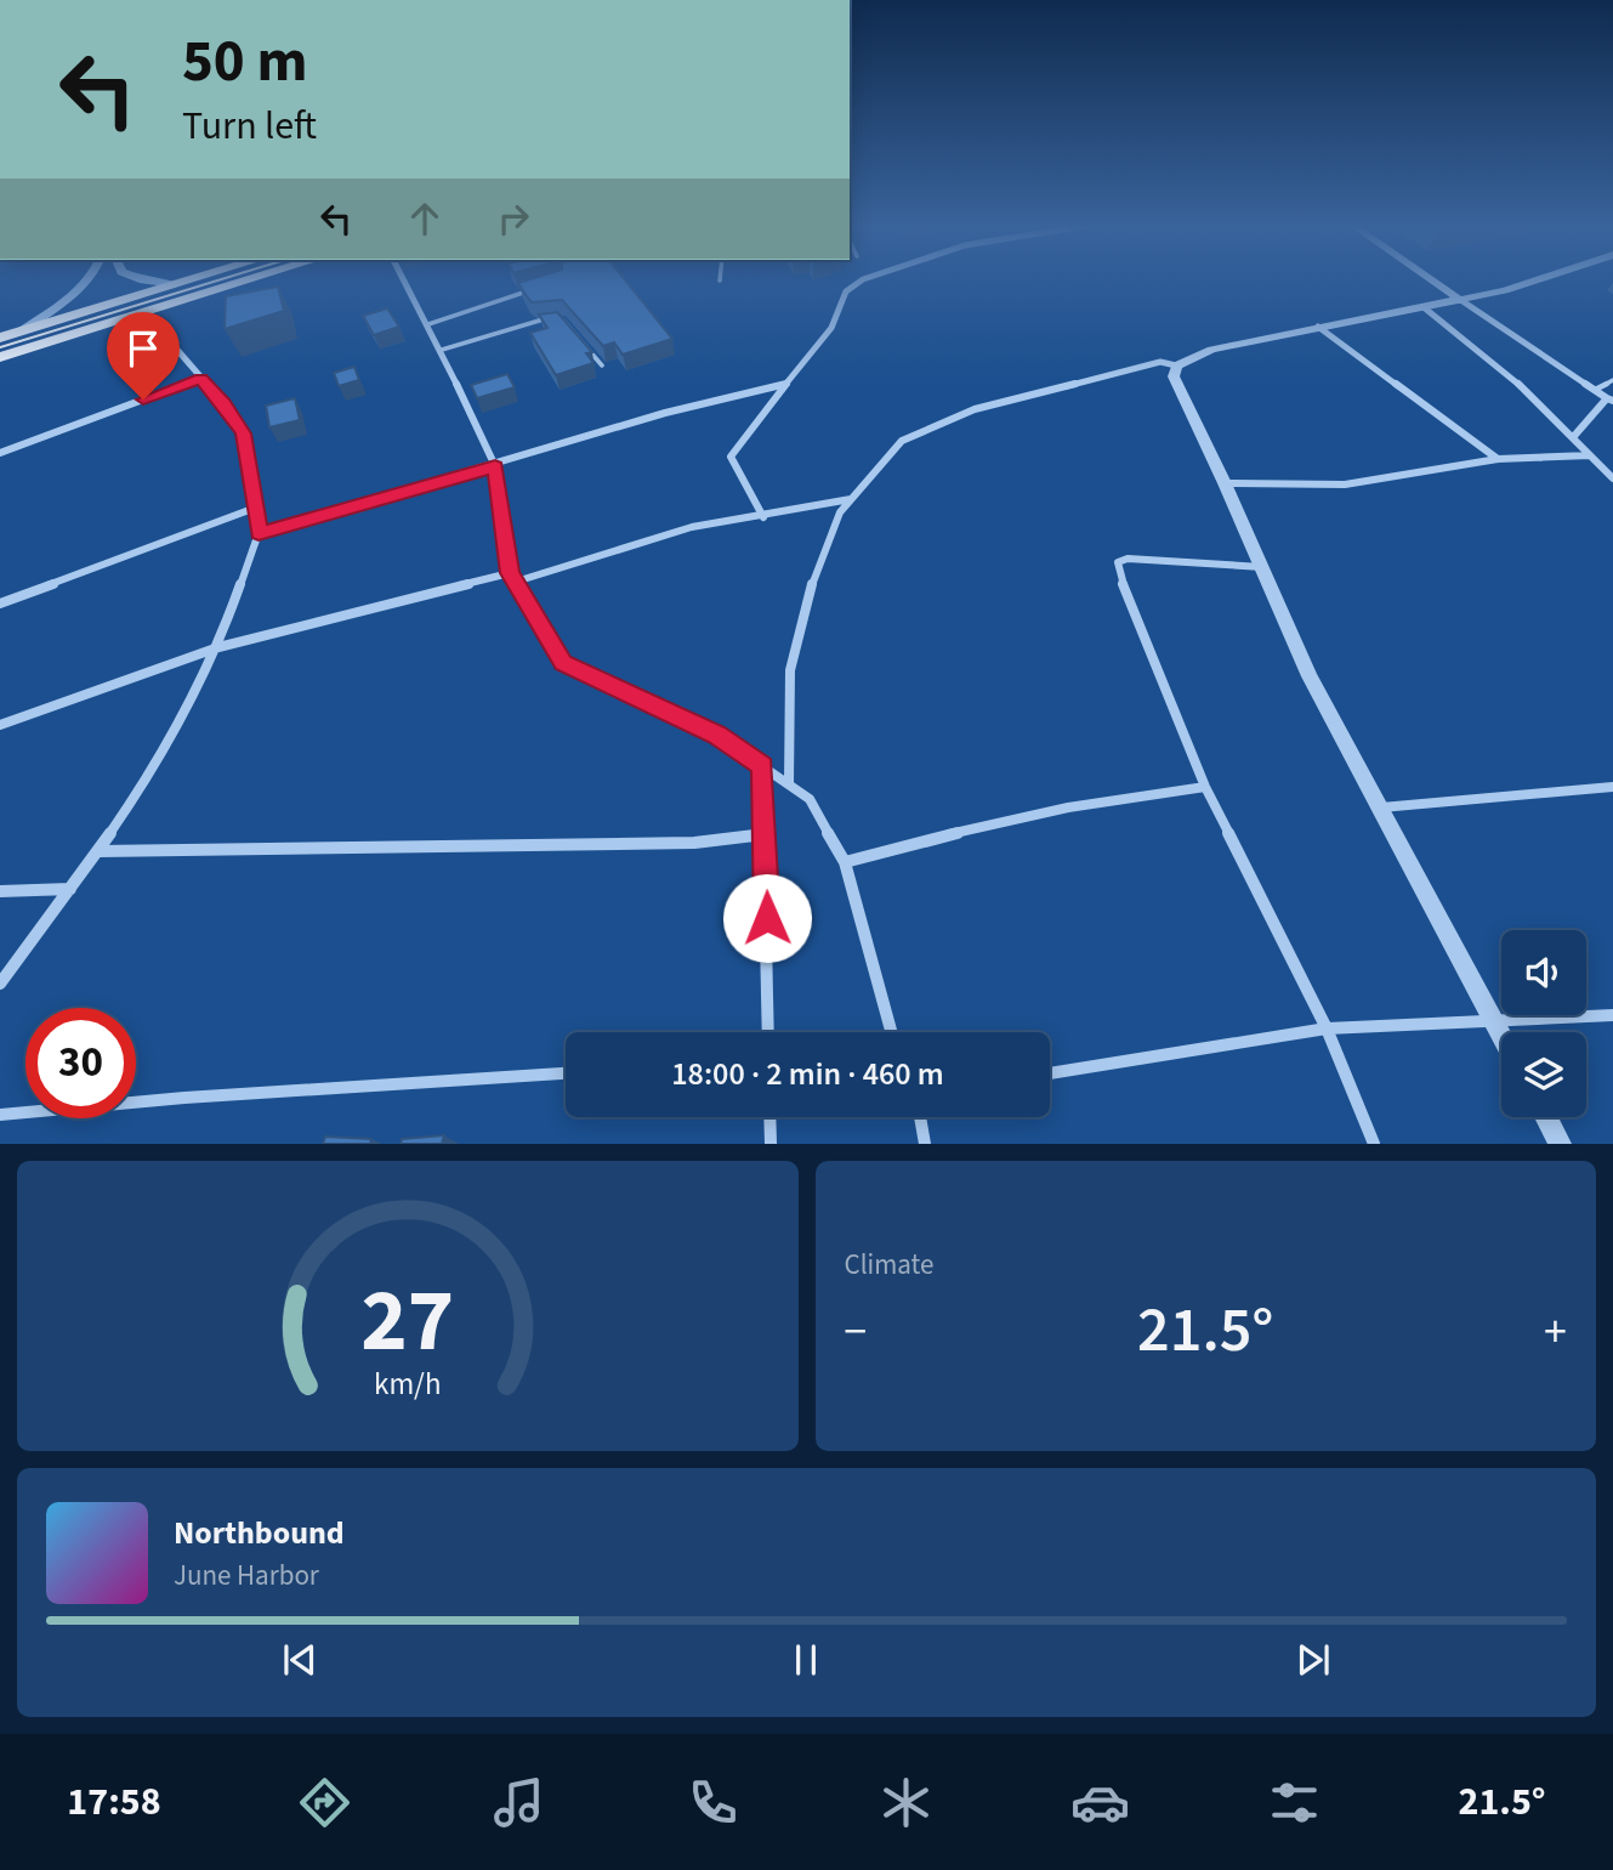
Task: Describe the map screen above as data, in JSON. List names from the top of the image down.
{
  "page": {
    "turn": ["50 m", "Turn left"],
    "limit": "30",
    "trip": "18:00 · 2 min · 460 m",
    "tile": "Climate",
    "heat": ["−", "21.5°", "+"],
    "song": ["Northbound", "June Harbor"],
    "tabs": ["17:58", "21.5°"],
    "gauge": ["27", "km/h"]
  }
}
